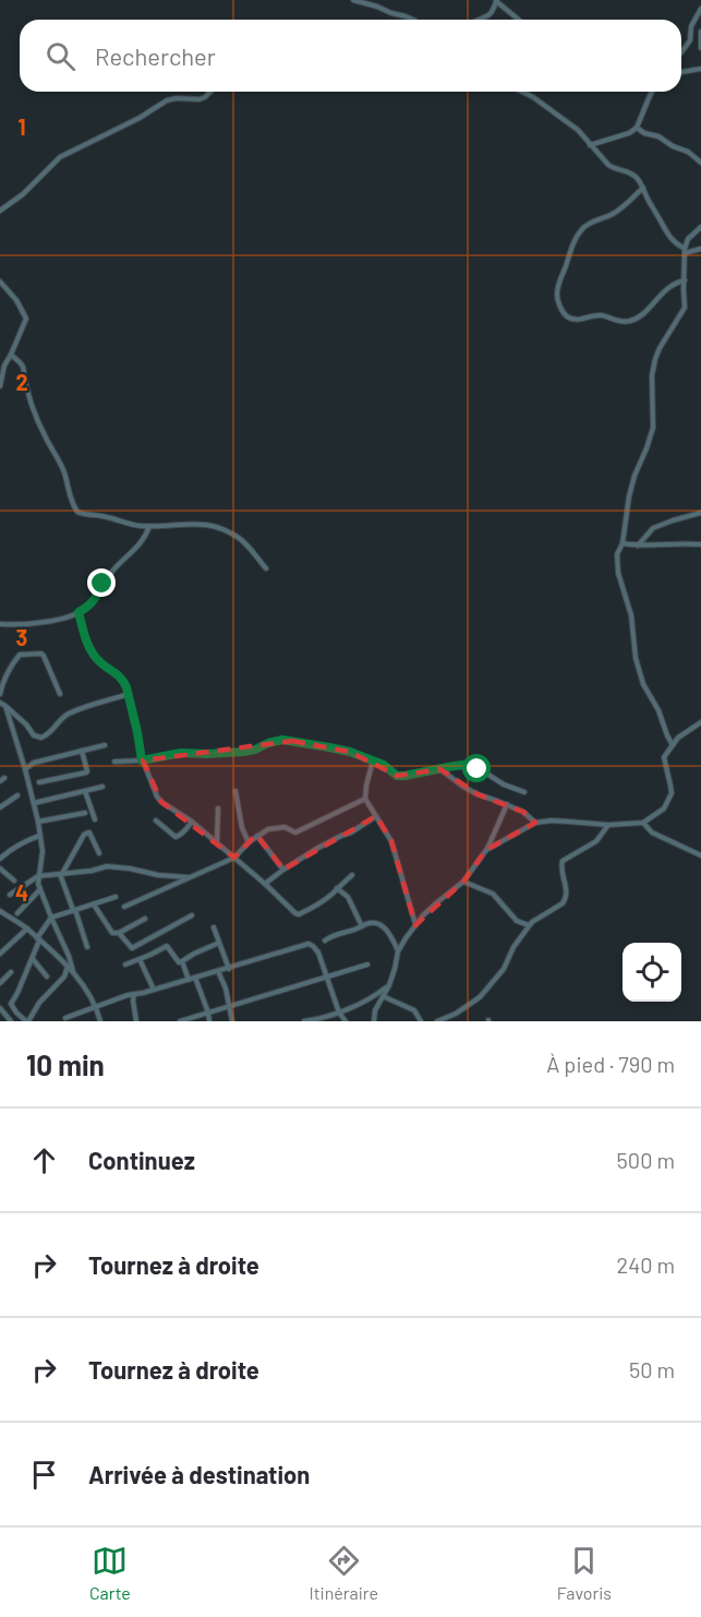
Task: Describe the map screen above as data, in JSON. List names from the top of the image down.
{
  "page": {
    "search": "Rechercher",
    "heading": ["10 min", "À pied · 790 m"],
    "list": [
      ["Continuez", "500 m"],
      ["Tournez à droite", "240 m"],
      ["Tournez à droite", "50 m"],
      "Arrivée à destination"
    ],
    "nav": ["Carte", "Itinéraire", "Favoris"]
  },
  "grid": {
    "rows": [
      "1",
      "2",
      "3",
      "4"
    ]
  }
}
